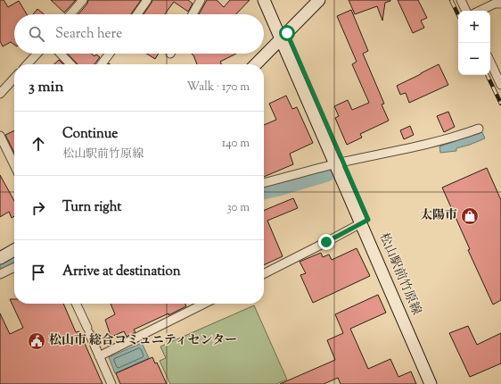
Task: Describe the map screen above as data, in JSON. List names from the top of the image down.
{
  "streets": {
    "street": ["松山駅前竹原線"]
  },
  "places": {
    "shop": ["太陽市"],
    "public building": ["松山市 総合コミュニティセンター"]
  },
  "page": {
    "map_buttons": ["+", "−"],
    "search": "Search here",
    "heading": ["3 min", "Walk · 170 m"],
    "list": [
      ["Continue", "松山駅前竹原線", "140 m"],
      ["Turn right", "30 m"],
      "Arrive at destination"
    ]
  }
}
